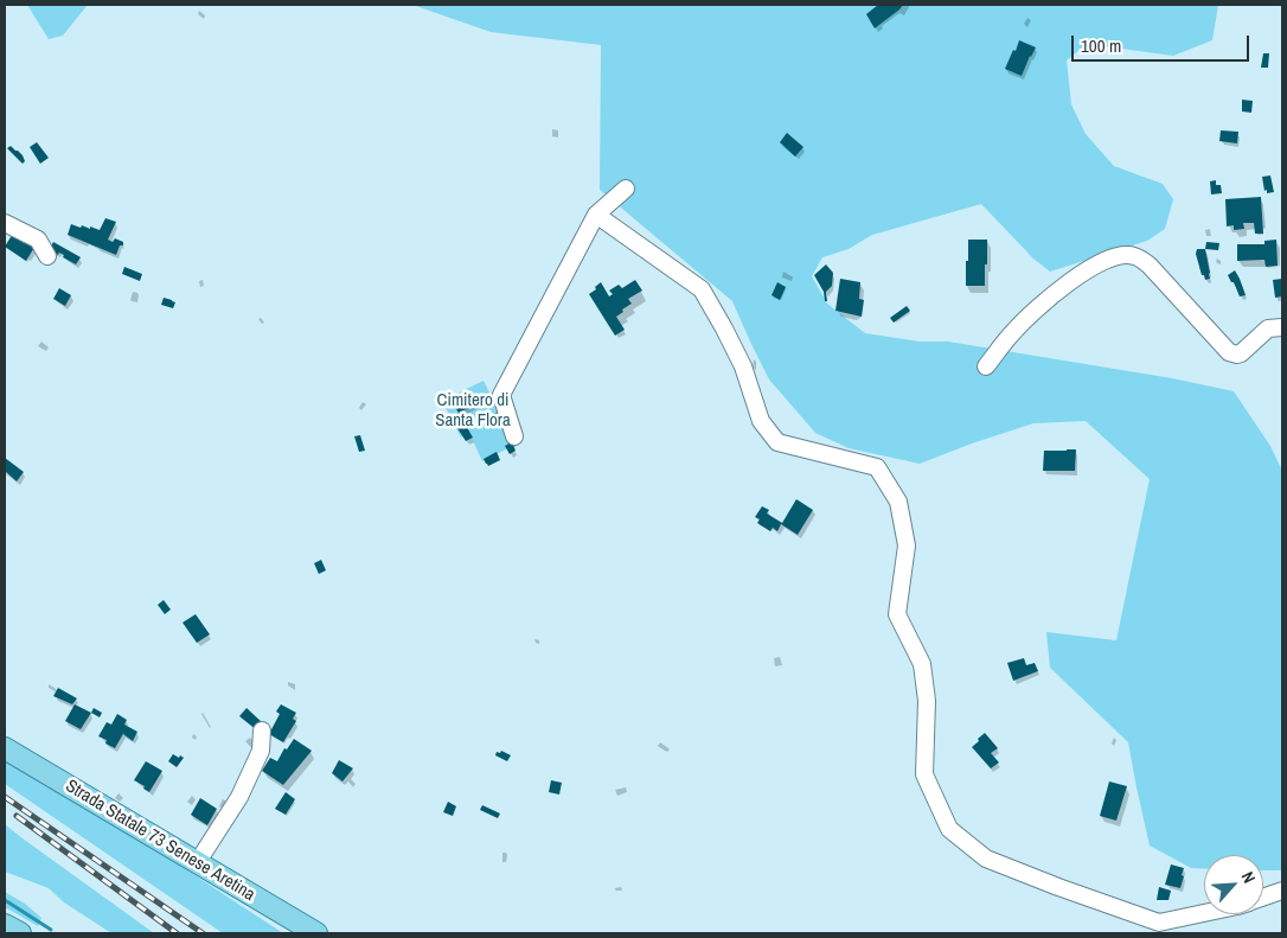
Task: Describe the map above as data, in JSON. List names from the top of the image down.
{
  "streets": {
    "main road": ["Strada Statale 73 Senese Aretina"]
  },
  "parks": ["Cimitero di Santa Flora"],
  "scale_bar": "100 m",
  "north": "top right"
}
